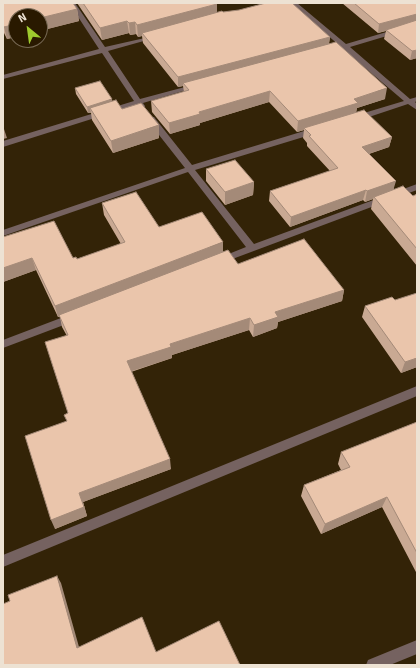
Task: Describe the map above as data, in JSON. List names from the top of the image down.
{
  "north": "top left"
}
